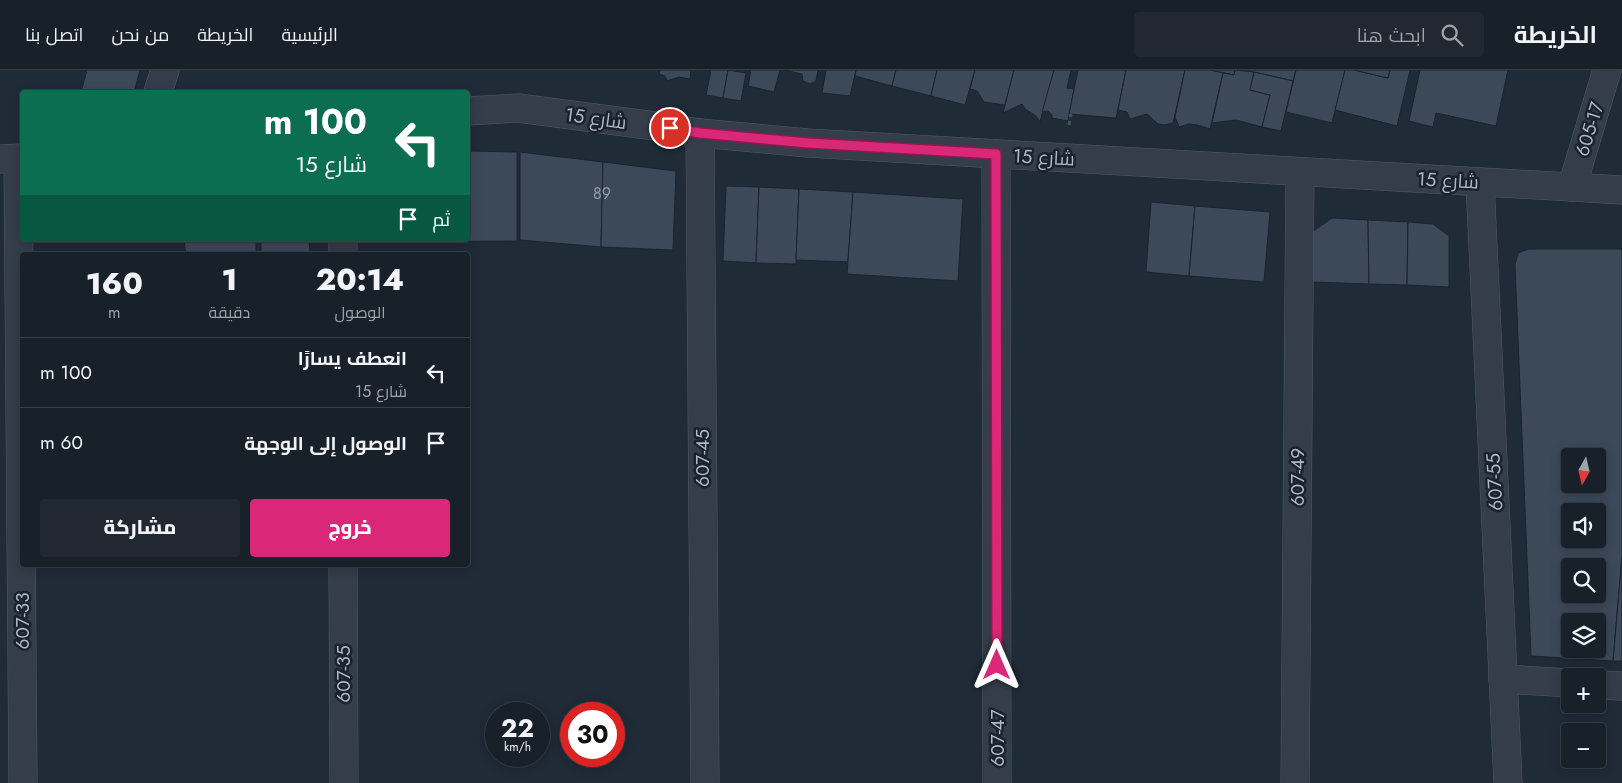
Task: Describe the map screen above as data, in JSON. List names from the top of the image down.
{
  "streets": {
    "street": [
      "شارع 15",
      "605-17",
      "607-45",
      "607-49",
      "607-55",
      "607-33",
      "607-35",
      "607-47"
    ]
  },
  "crossings": [
    ["شارع 15", "605-17"],
    ["شارع 15", "607-45"],
    ["شارع 15", "607-49"],
    ["شارع 15", "607-55"],
    ["شارع 15", "607-47"]
  ],
  "house_numbers": ["89"],
  "north": "bottom",
  "page": {
    "header": "الخريطة",
    "search": "ابحث هنا",
    "nav": [
      "الرئيسية",
      "الخريطة",
      "من نحن",
      "اتصل بنا"
    ],
    "turn": ["100 m", "شارع 15"],
    "then": "ثم",
    "eta": [
      "20:14",
      "الوصول",
      "1",
      "دقيقة",
      "160",
      "m"
    ],
    "list": [
      {
        "name": "انعطف يسارًا",
        "note": "شارع 15",
        "value": "100 m"
      },
      {
        "name": "الوصول إلى الوجهة",
        "value": "60 m"
      }
    ],
    "map_buttons": ["+", "−"],
    "buttons": ["خروج", "مشاركة"],
    "speed": "22 km/h",
    "limit": "30"
  }
}
